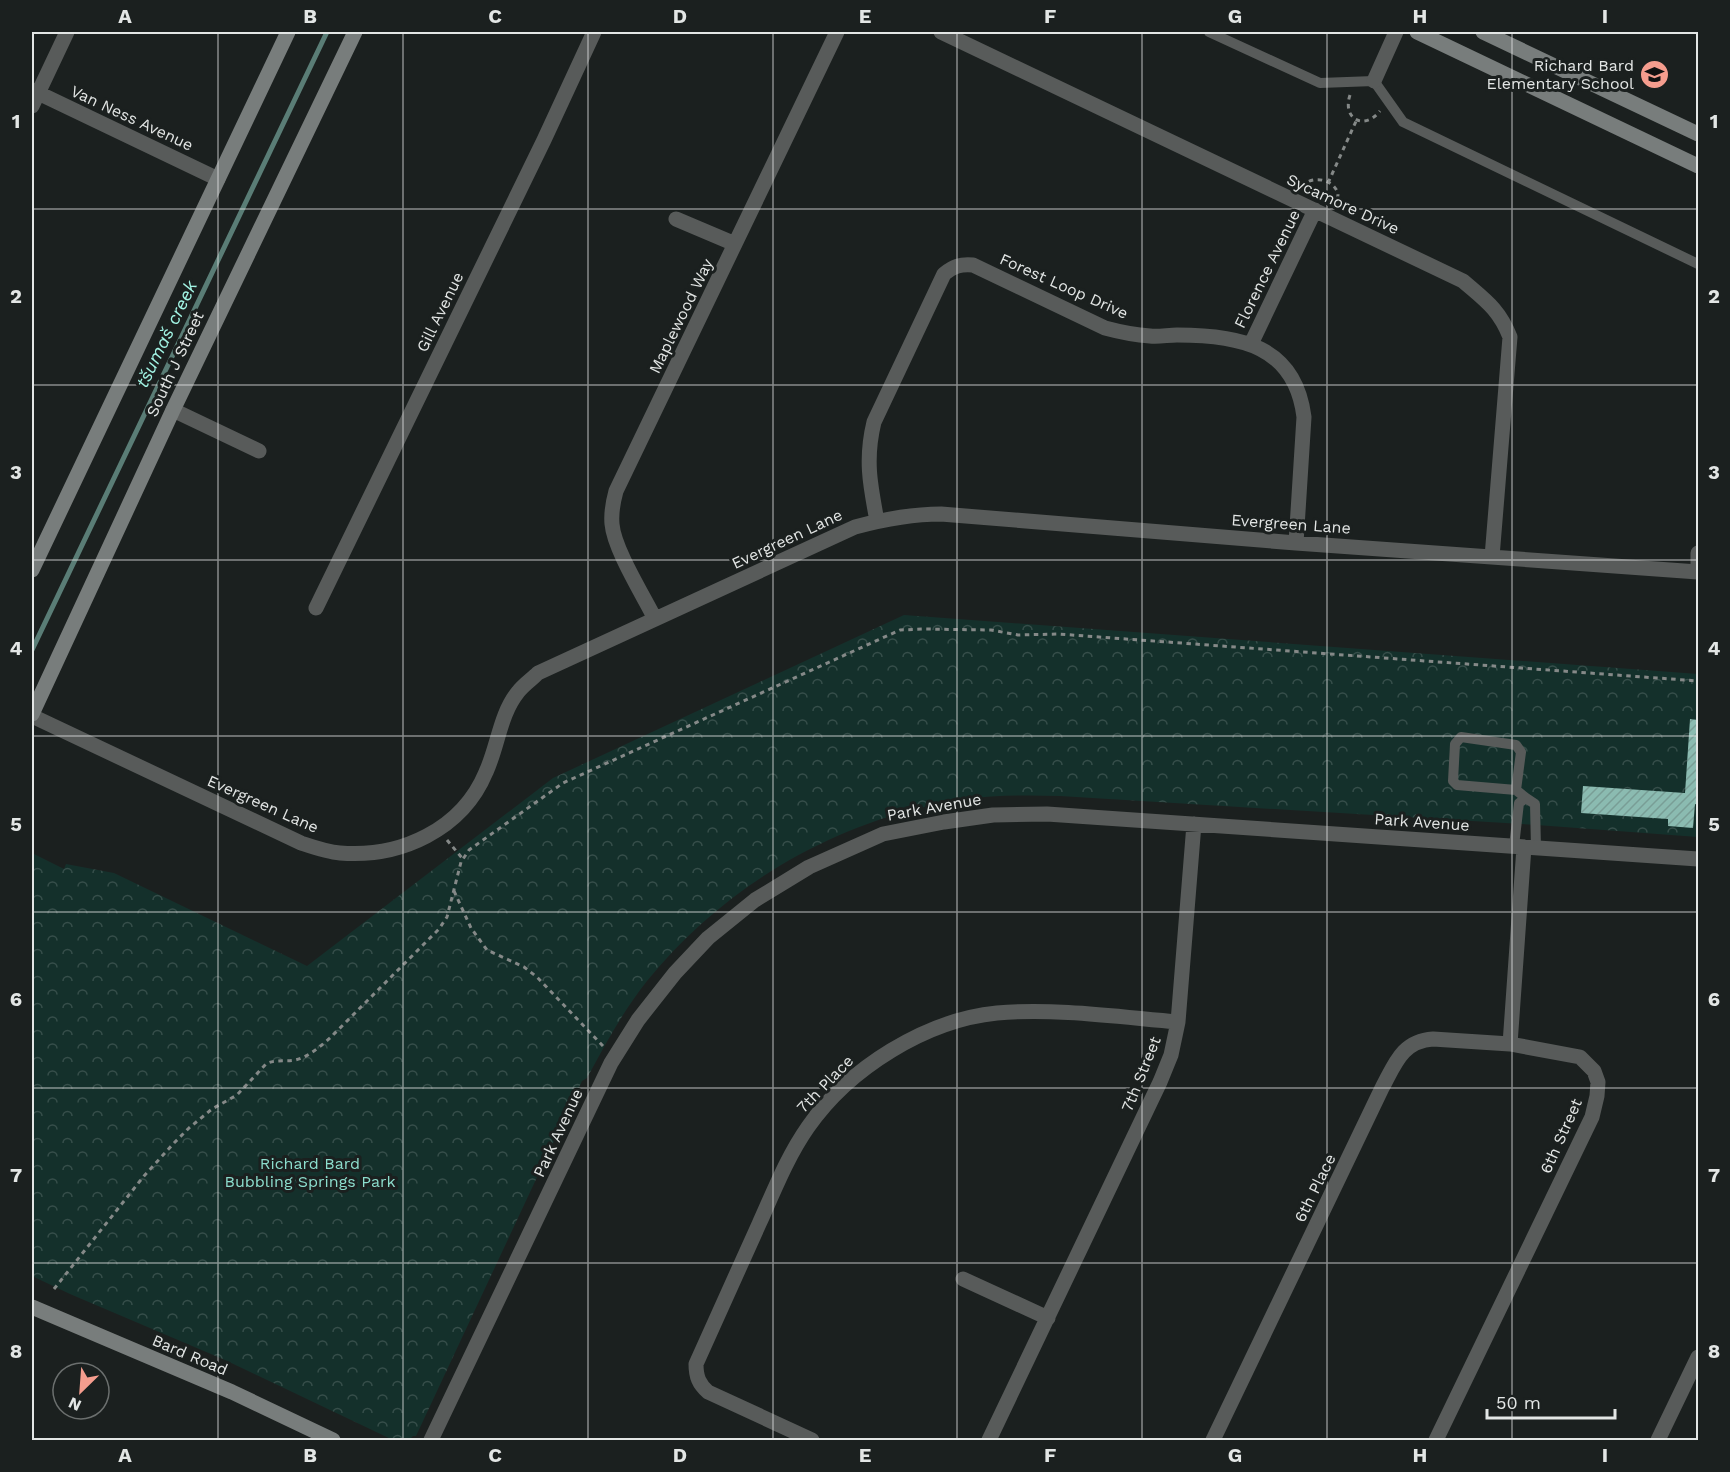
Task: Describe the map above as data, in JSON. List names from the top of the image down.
{
  "streets": {
    "street": [
      "Van Ness Avenue",
      "Sycamore Drive",
      "Florence Avenue",
      "Forest Loop Drive",
      "Gill Avenue",
      "Maplewood Way",
      "South J Street",
      "Evergreen Lane",
      "Park Avenue",
      "7th Street",
      "7th Place",
      "6th Street",
      "6th Place",
      "Bard Road"
    ]
  },
  "crossings": [
    ["Sycamore Drive", "Florence Avenue"],
    ["Sycamore Drive", "Evergreen Lane"],
    ["Florence Avenue", "Forest Loop Drive"],
    ["Forest Loop Drive", "Evergreen Lane"],
    ["Maplewood Way", "Evergreen Lane"],
    ["South J Street", "Evergreen Lane"],
    ["Park Avenue", "7th Street"],
    ["7th Street", "7th Place"],
    ["6th Street", "6th Place"]
  ],
  "water": ["tšumaš creek"],
  "parks": ["Richard Bard Bubbling Springs Park"],
  "places": {
    "school or university": ["Richard Bard Elementary School"]
  },
  "scale_bar": "50 m",
  "north": "bottom left",
  "grid": {
    "columns": [
      "A",
      "B",
      "C",
      "D",
      "E",
      "F",
      "G",
      "H",
      "I"
    ],
    "rows": [
      "1",
      "2",
      "3",
      "4",
      "5",
      "6",
      "7",
      "8"
    ]
  }
}
